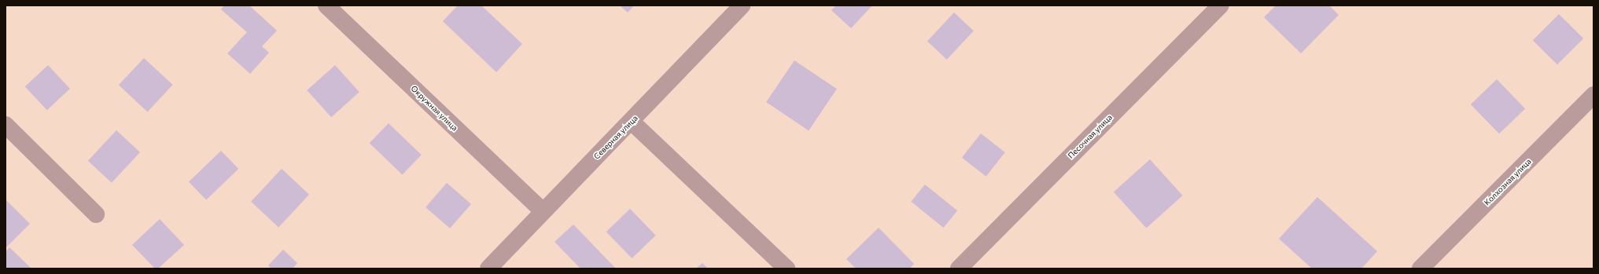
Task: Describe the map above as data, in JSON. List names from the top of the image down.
{
  "streets": {
    "street": [
      "Окружная улица",
      "Песочная улица",
      "Северная улица",
      "Колхозная улица"
    ]
  },
  "crossings": [
    ["Окружная улица", "Северная улица"]
  ]
}
